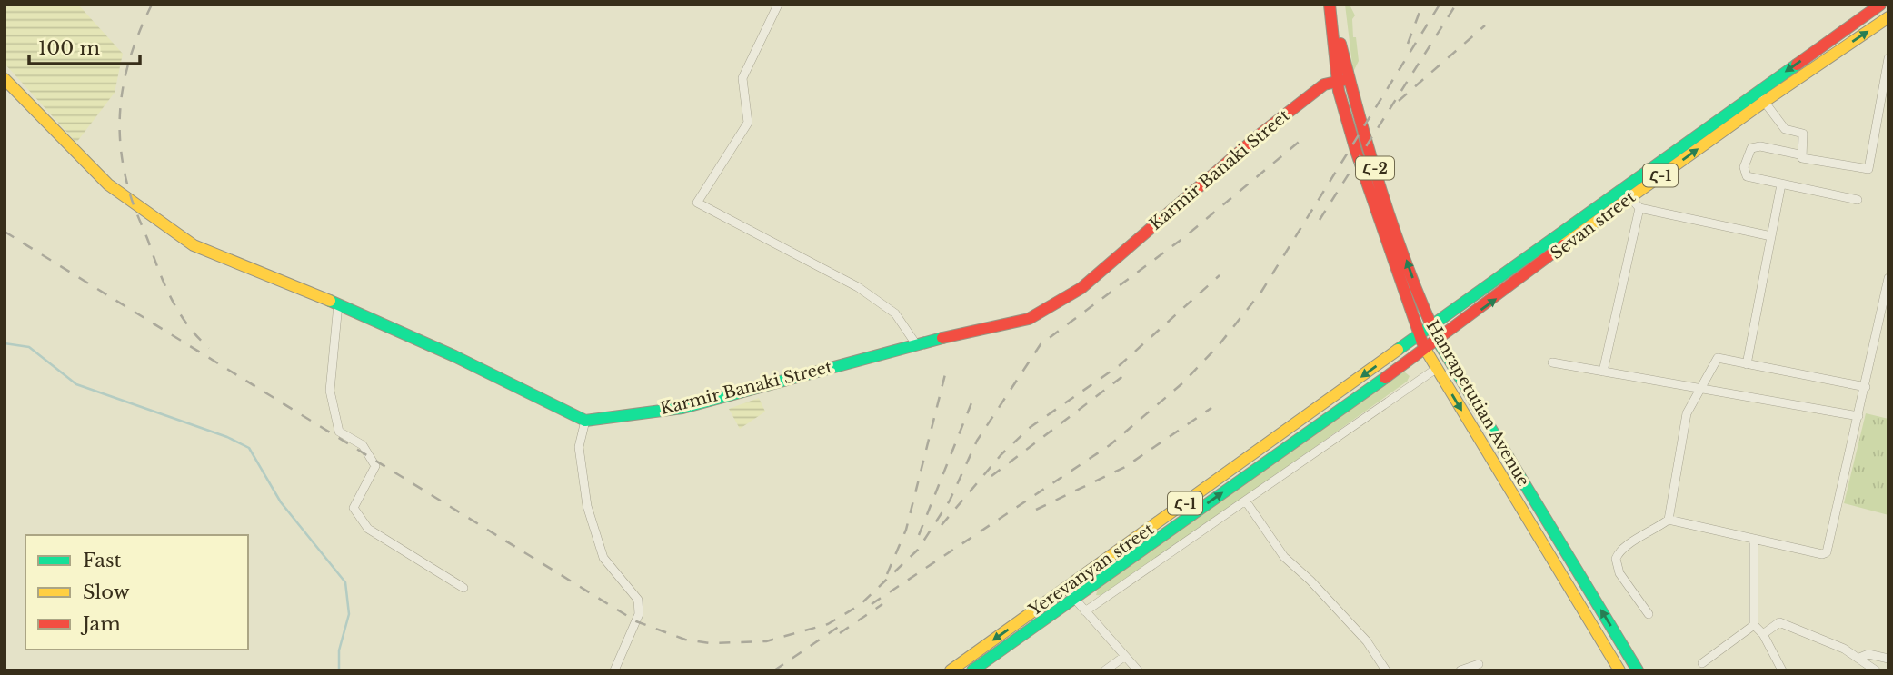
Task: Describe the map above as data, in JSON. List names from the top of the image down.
{
  "streets": {
    "main road": [
      "Հ-2",
      "Karmir Banaki Street",
      "Հ-1",
      "Sevan street",
      "Hanrapetutian Avenue",
      "Yerevanyan street"
    ]
  },
  "crossings": [
    ["Հ-2", "Karmir Banaki Street"],
    ["Հ-2", "Hanrapetutian Avenue"],
    ["Karmir Banaki Street", "Hanrapetutian Avenue"],
    ["Sevan street", "Hanrapetutian Avenue"],
    ["Sevan street", "Yerevanyan street"],
    ["Hanrapetutian Avenue", "Yerevanyan street"]
  ],
  "legend": ["Fast", "Slow", "Jam"],
  "scale_bar": "100 m"
}
